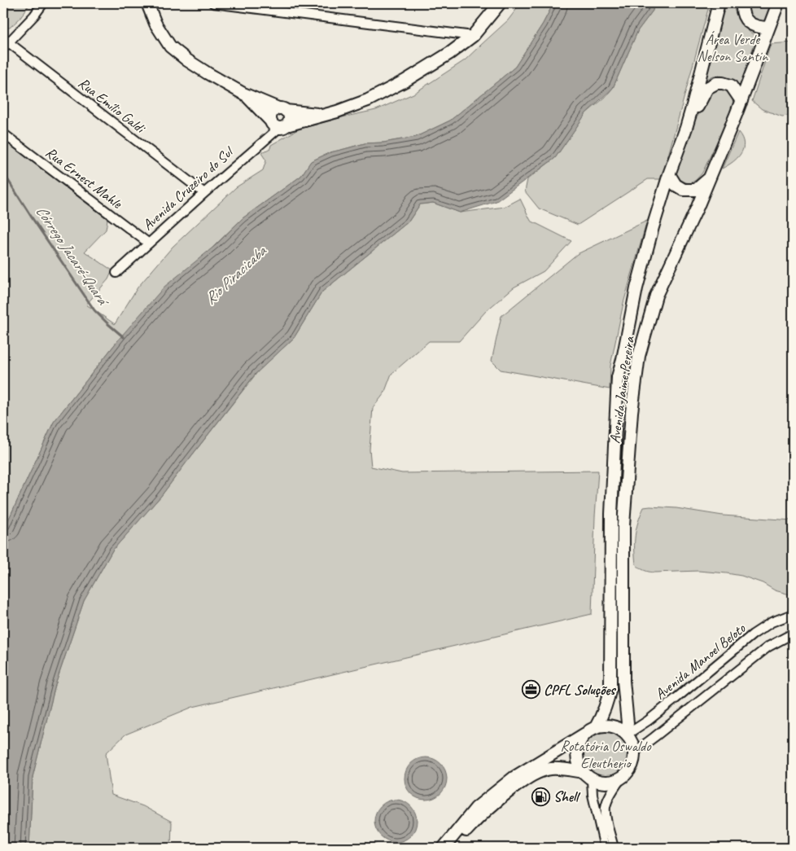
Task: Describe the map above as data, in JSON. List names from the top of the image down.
{
  "streets": {
    "main road": ["Avenida Cruzeiro do Sul", "Avenida Jaime Pereira"],
    "street": ["Rua Emílio Galdi", "Rua Ernest Mahle", "Avenida Manoel Beloto"]
  },
  "crossings": [
    ["Rua Emílio Galdi", "Avenida Cruzeiro do Sul"],
    ["Rua Ernest Mahle", "Avenida Cruzeiro do Sul"],
    ["Avenida Jaime Pereira", "Avenida Manoel Beloto"]
  ],
  "water": ["Córrego Jacaré-Quará", "Rio Piracicaba"],
  "parks": ["Área Verde Nelson Santin", "Rotatória Oswaldo Eleutherio"],
  "places": {
    "office": ["CPFL Soluções"],
    "fuel station": ["Shell"]
  }
}
